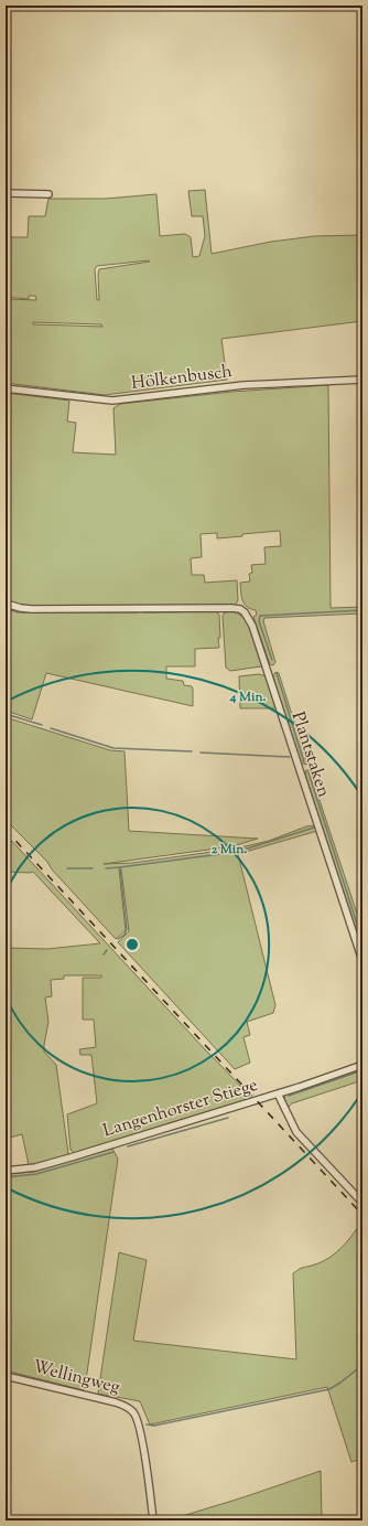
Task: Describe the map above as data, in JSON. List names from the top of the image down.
{
  "streets": {
    "street": [
      "Hölkenbusch",
      "Plantstaken",
      "Langenhorster Stiege",
      "Wellingweg"
    ]
  },
  "rings": ["4 Min.", "2 Min."]
}
